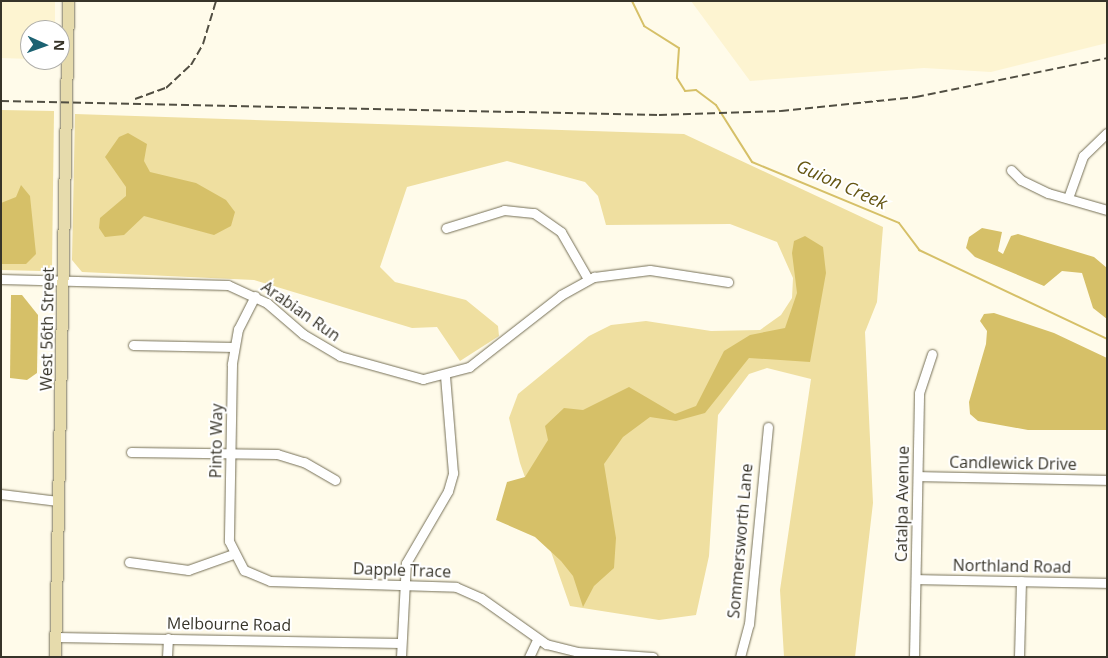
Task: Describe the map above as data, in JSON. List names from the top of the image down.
{
  "streets": {
    "main road": ["West 56th Street"],
    "street": [
      "Arabian Run",
      "Pinto Way",
      "Candlewick Drive",
      "Catalpa Avenue",
      "Sommersworth Lane",
      "Northland Road",
      "Dapple Trace",
      "Melbourne Road"
    ]
  },
  "crossings": [
    ["Arabian Run", "West 56th Street"],
    ["Arabian Run", "Pinto Way"],
    ["West 56th Street", "Melbourne Road"],
    ["Pinto Way", "Dapple Trace"],
    ["Candlewick Drive", "Catalpa Avenue"],
    ["Catalpa Avenue", "Northland Road"]
  ],
  "water": ["Guion Creek"],
  "north": "right"
}
